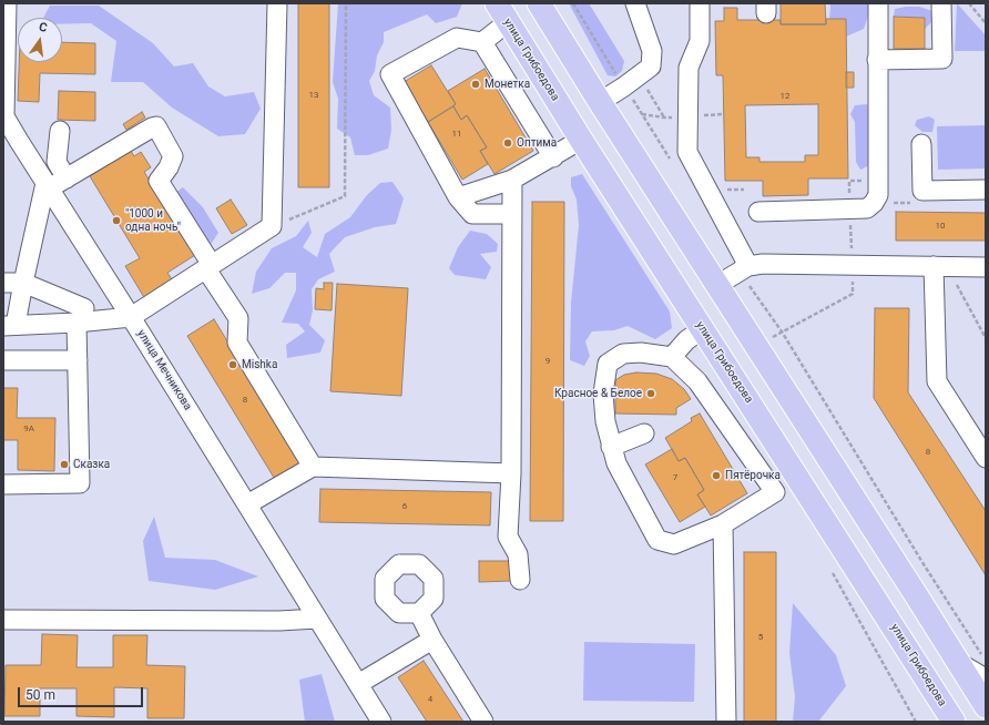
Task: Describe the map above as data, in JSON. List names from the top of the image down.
{
  "streets": {
    "main road": ["улица Грибоедова"],
    "street": ["улица Мечникова"]
  },
  "places": [
    "Монетка",
    "Оптима",
    "\"1000 и одна ночь\"",
    "Mishka",
    "Красное & Белое",
    "Сказка",
    "Пятёрочка"
  ],
  "house_numbers": [
    "13",
    "12",
    "11",
    "10",
    "9",
    "8",
    "9А",
    "8",
    "7",
    "6",
    "5",
    "4"
  ],
  "scale_bar": "50 m",
  "north": "top"
}
